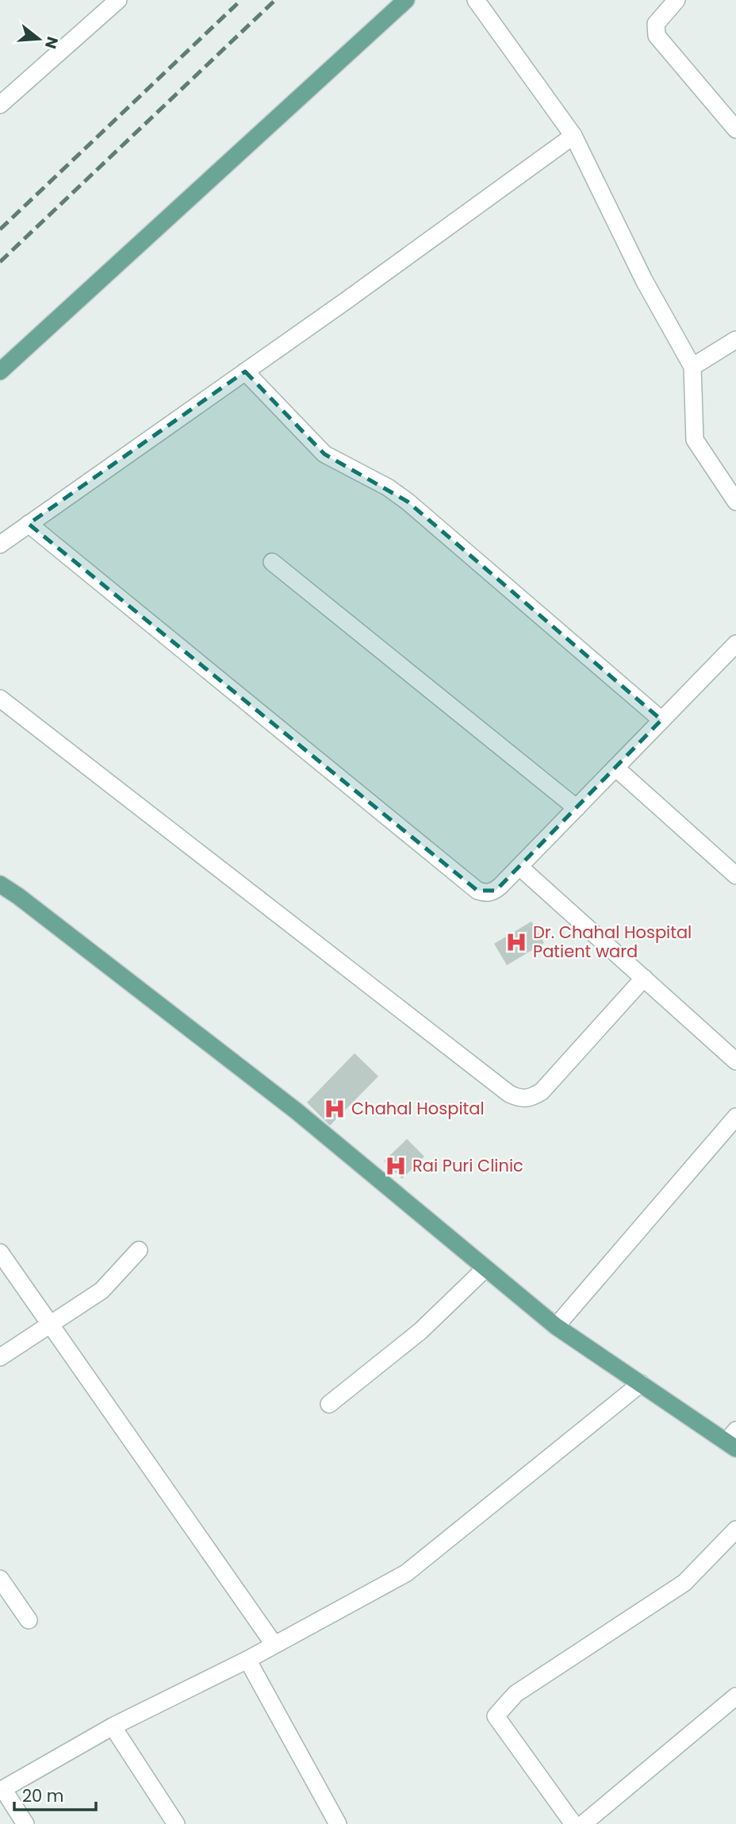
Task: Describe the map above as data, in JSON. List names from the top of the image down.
{
  "places": {
    "hospital": ["Dr. Chahal Hospital Patient ward", "Chahal Hospital", "Rai Puri Clinic"]
  },
  "scale_bar": "20 m",
  "north": "right"
}
